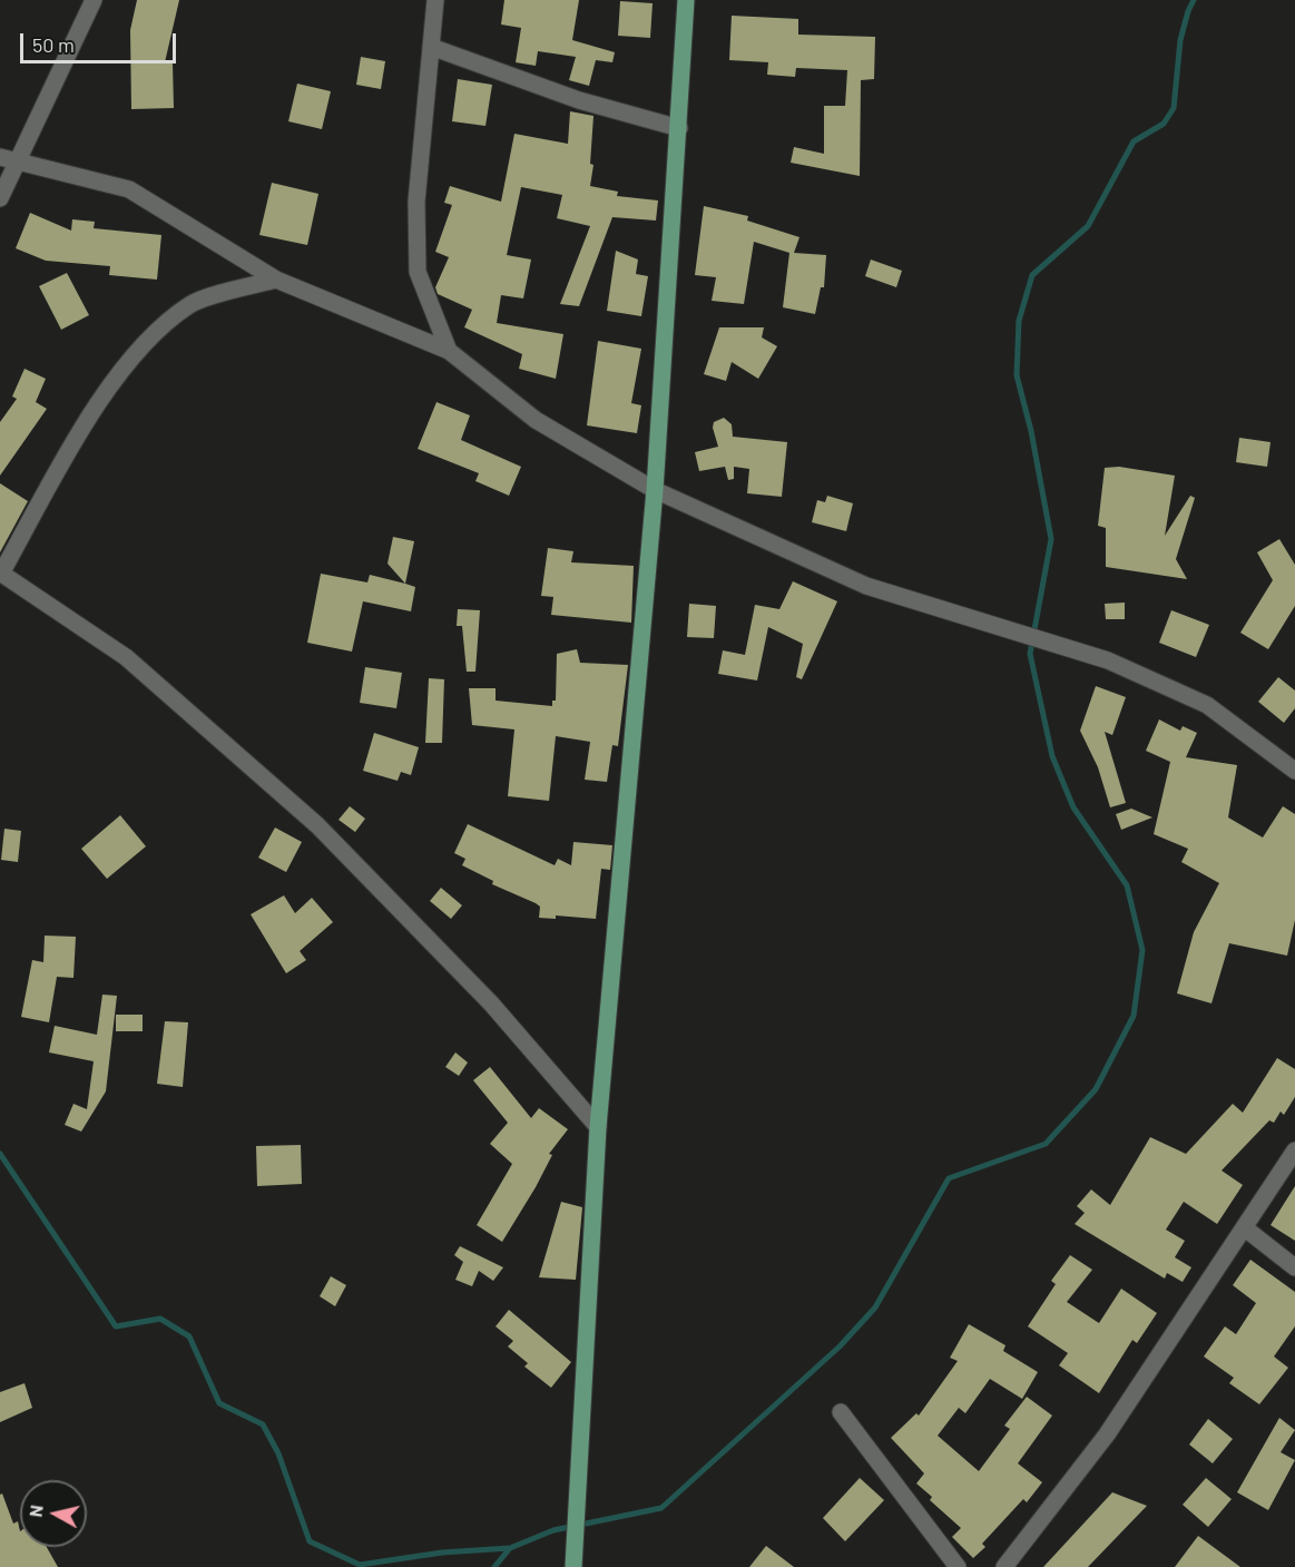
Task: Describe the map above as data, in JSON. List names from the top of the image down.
{
  "scale_bar": "50 m",
  "north": "left"
}
